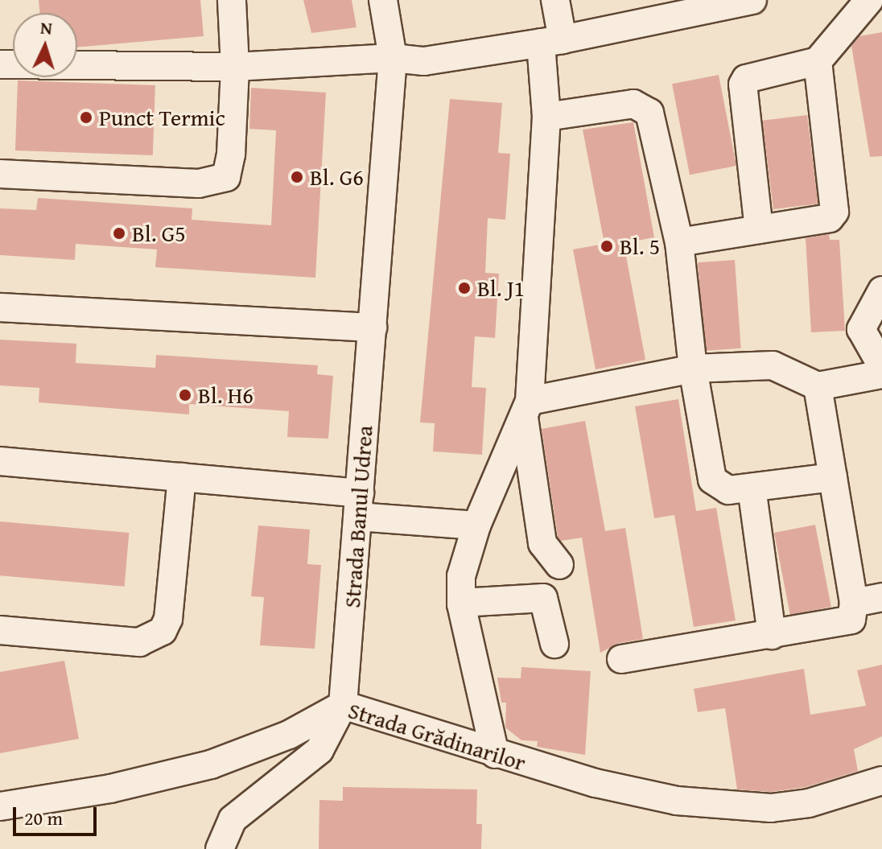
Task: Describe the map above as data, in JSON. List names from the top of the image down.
{
  "streets": {
    "street": ["Strada Banul Udrea", "Strada Grădinarilor"]
  },
  "crossings": [
    ["Strada Banul Udrea", "Strada Grădinarilor"]
  ],
  "places": [
    "Punct Termic",
    "Bl. G6",
    "Bl. G5",
    "Bl. 5",
    "Bl. J1",
    "Bl. H6"
  ],
  "scale_bar": "20 m",
  "north": "top"
}
